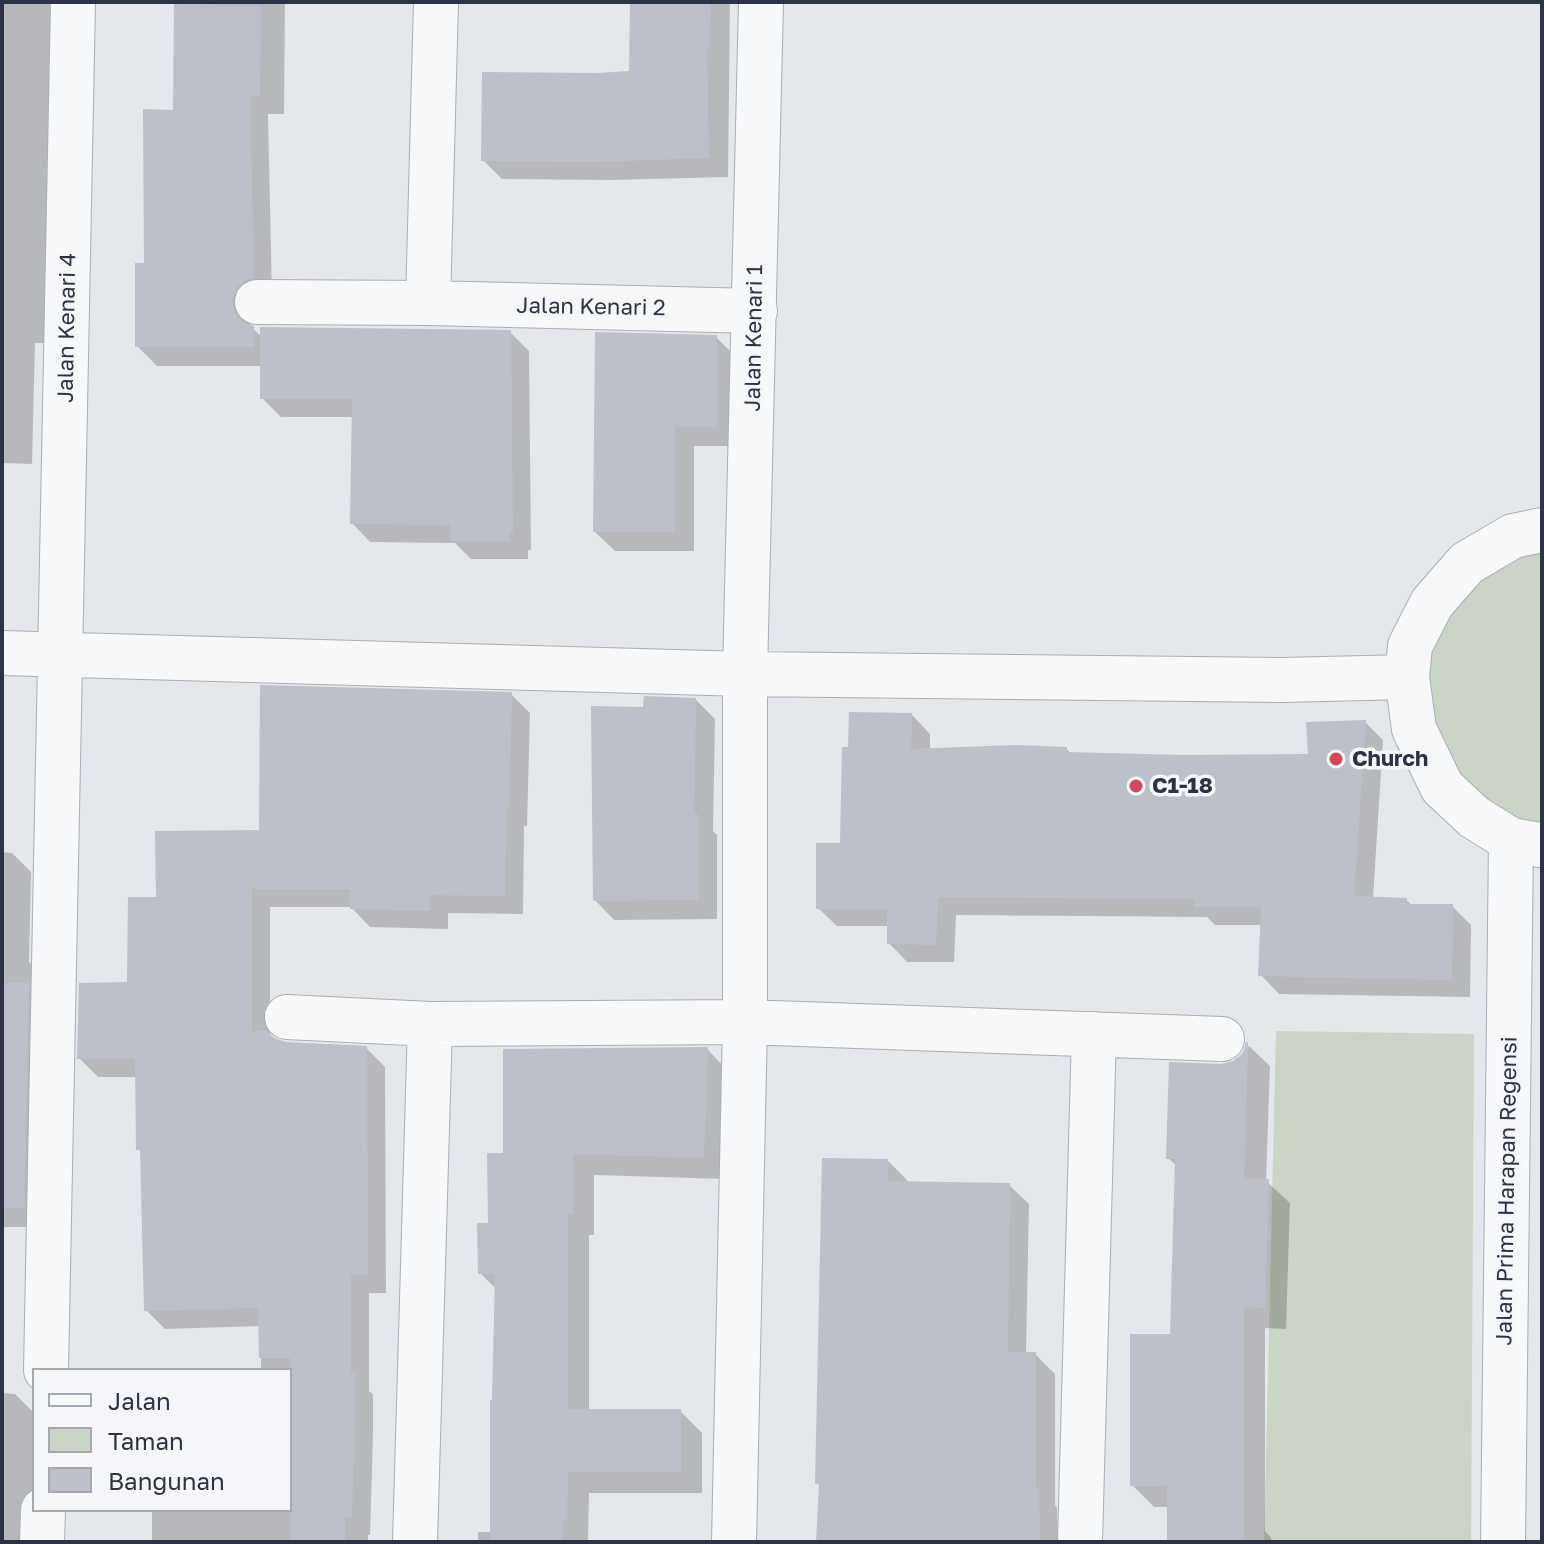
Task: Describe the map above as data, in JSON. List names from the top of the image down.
{
  "streets": {
    "street": [
      "Jalan Kenari 2",
      "Jalan Kenari 4",
      "Jalan Kenari 1",
      "Jalan Prima Harapan Regensi"
    ]
  },
  "crossings": [
    ["Jalan Kenari 2", "Jalan Kenari 1"]
  ],
  "places": ["Church", "C1-18"],
  "legend": ["Jalan", "Taman", "Bangunan"]
}
